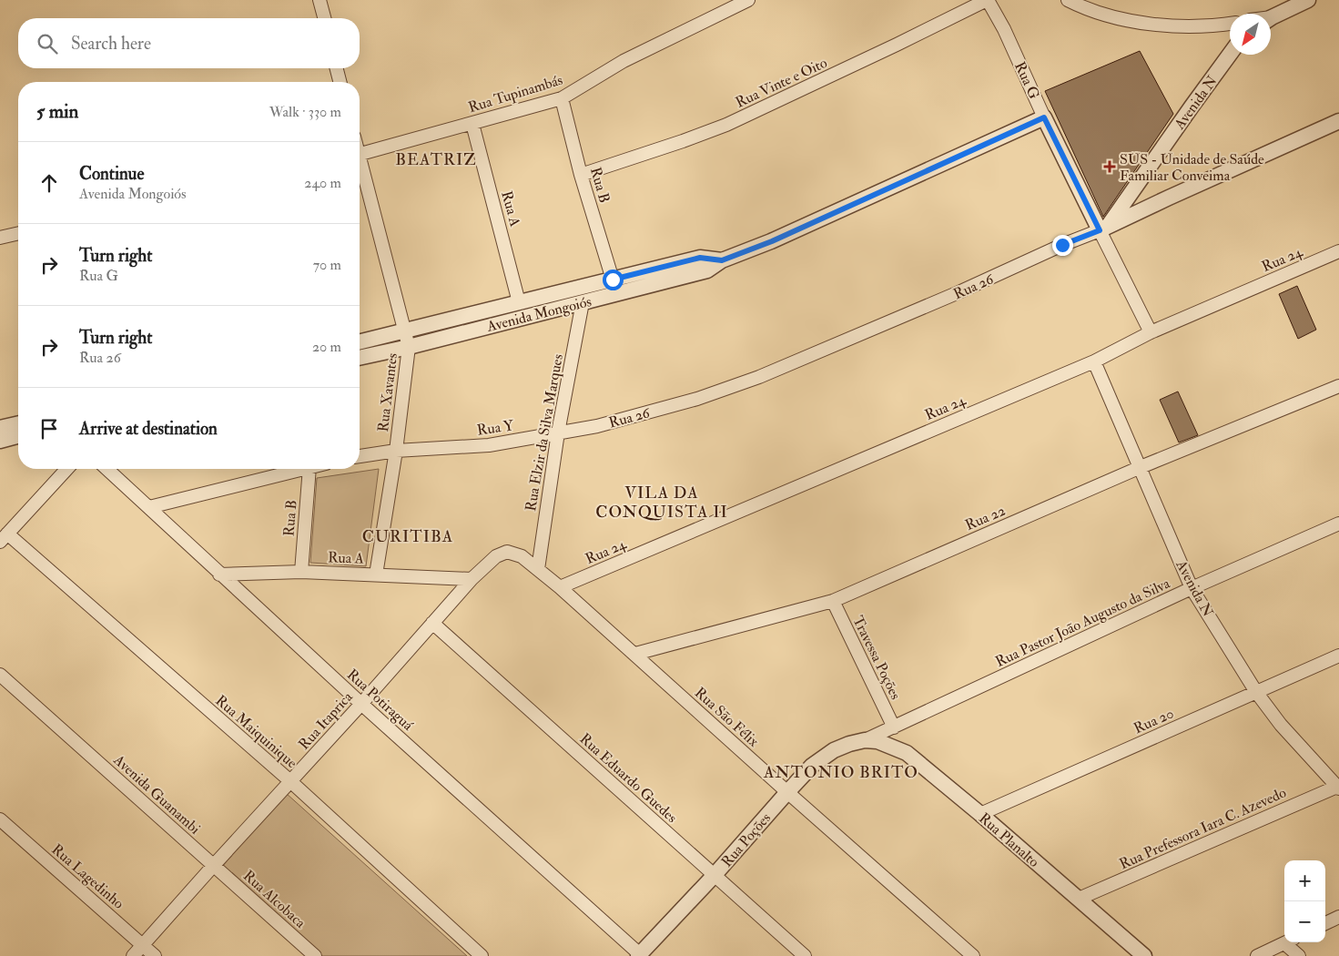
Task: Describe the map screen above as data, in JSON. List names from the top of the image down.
{
  "streets": {
    "street": [
      "Rua G",
      "Rua Vinte e Oito",
      "Rua Tupinambás",
      "Avenida N",
      "Rua B",
      "Rua A",
      "Rua 24",
      "Rua 26",
      "Avenida Mongoiós",
      "Rua Xavantes",
      "Rua Y",
      "Rua Elzir da Silva Marques",
      "Rua 22",
      "Rua Pastor João Augusto da Silva",
      "Travessa Poções",
      "Rua Potiraguá",
      "Rua São Félix",
      "Rua Itaprica",
      "Rua 20",
      "Rua Maiquinique",
      "Rua Eduardo Guedes",
      "Avenida Guanambi",
      "Rua Prefessora Iara C. Azevedo",
      "Rua Poções",
      "Rua Planalto",
      "Rua Lagedinho",
      "Rua Alcobaca"
    ]
  },
  "crossings": [
    ["Rua G", "Rua Vinte e Oito"],
    ["Rua G", "Avenida N"],
    ["Rua G", "Rua 24"],
    ["Rua G", "Rua 26"],
    ["Rua G", "Avenida Mongoiós"],
    ["Rua Vinte e Oito", "Rua B"],
    ["Rua Tupinambás", "Rua B"],
    ["Rua Tupinambás", "Rua A"],
    ["Avenida N", "Rua 24"],
    ["Avenida N", "Rua 26"],
    ["Avenida N", "Rua 22"],
    ["Avenida N", "Rua Pastor João Augusto da Silva"],
    ["Avenida N", "Rua 20"],
    ["Avenida N", "Rua Prefessora Iara C. Azevedo"],
    ["Rua B", "Rua A"],
    ["Rua B", "Avenida Mongoiós"],
    ["Rua A", "Avenida Mongoiós"],
    ["Rua A", "Rua Xavantes"],
    ["Rua A", "Rua Potiraguá"],
    ["Rua A", "Rua Itaprica"],
    ["Rua 24", "Rua São Félix"],
    ["Rua 26", "Rua Y"],
    ["Avenida Mongoiós", "Rua Xavantes"],
    ["Avenida Mongoiós", "Rua Elzir da Silva Marques"],
    ["Rua Xavantes", "Rua Y"],
    ["Rua Y", "Rua Elzir da Silva Marques"],
    ["Rua Elzir da Silva Marques", "Rua São Félix"],
    ["Rua 22", "Travessa Poções"],
    ["Rua 22", "Rua São Félix"],
    ["Rua Pastor João Augusto da Silva", "Travessa Poções"],
    ["Rua Pastor João Augusto da Silva", "Rua Poções"],
    ["Rua Pastor João Augusto da Silva", "Rua Planalto"],
    ["Rua Potiraguá", "Rua Itaprica"],
    ["Rua Potiraguá", "Rua Poções"],
    ["Rua São Félix", "Rua Itaprica"],
    ["Rua São Félix", "Rua Poções"],
    ["Rua Itaprica", "Rua Maiquinique"],
    ["Rua Itaprica", "Rua Eduardo Guedes"],
    ["Rua Itaprica", "Avenida Guanambi"],
    ["Rua Itaprica", "Rua Alcobaca"],
    ["Rua 20", "Rua Planalto"],
    ["Rua Eduardo Guedes", "Rua Poções"],
    ["Avenida Guanambi", "Rua Alcobaca"],
    ["Rua Prefessora Iara C. Azevedo", "Rua Planalto"],
    ["Rua Poções", "Rua Planalto"]
  ],
  "districts": [
    "BEATRIZ",
    "VILA DA CONQUISTA II",
    "CURITIBA",
    "ANTONIO BRITO"
  ],
  "places": {
    "health": ["SUS - Unidade de Saúde Familiar Conveima"]
  },
  "north": "bottom left",
  "page": {
    "search": "Search here",
    "heading": ["5 min", "Walk · 330 m"],
    "list": [
      ["Continue", "Avenida Mongoiós", "240 m"],
      ["Turn right", "Rua G", "70 m"],
      ["Turn right", "Rua 26", "20 m"],
      "Arrive at destination"
    ],
    "map_buttons": ["+", "−"]
  }
}
